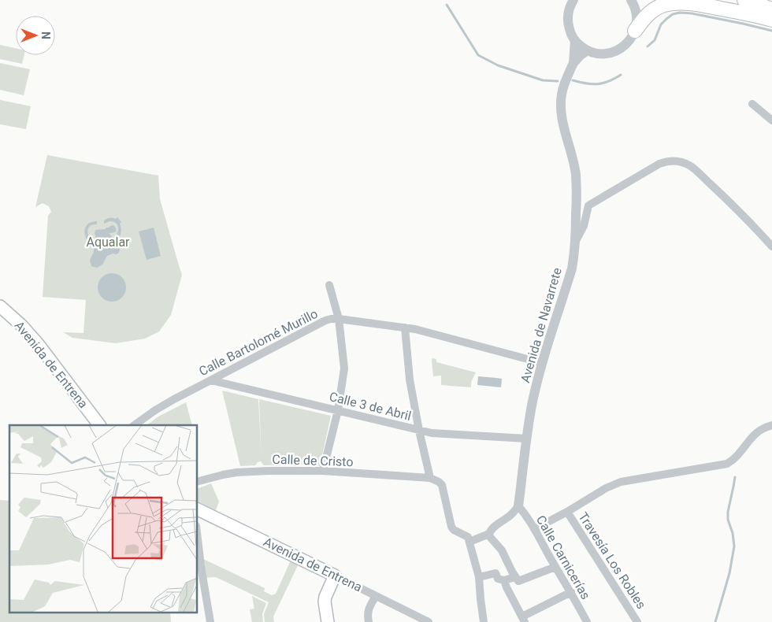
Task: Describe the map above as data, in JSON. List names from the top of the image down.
{
  "streets": {
    "main road": ["Avenida de Entrena"],
    "street": [
      "Avenida de Navarrete",
      "Calle Bartolomé Murillo",
      "Calle 3 de Abril",
      "Calle de Cristo",
      "Calle Carnicerías",
      "Travesía Los Robles"
    ]
  },
  "crossings": [
    ["Avenida de Navarrete", "Calle Bartolomé Murillo"],
    ["Avenida de Navarrete", "Calle 3 de Abril"],
    ["Avenida de Navarrete", "Calle Carnicerías"],
    ["Calle Bartolomé Murillo", "Calle 3 de Abril"]
  ],
  "parks": ["Aqualar"],
  "north": "right"
}
